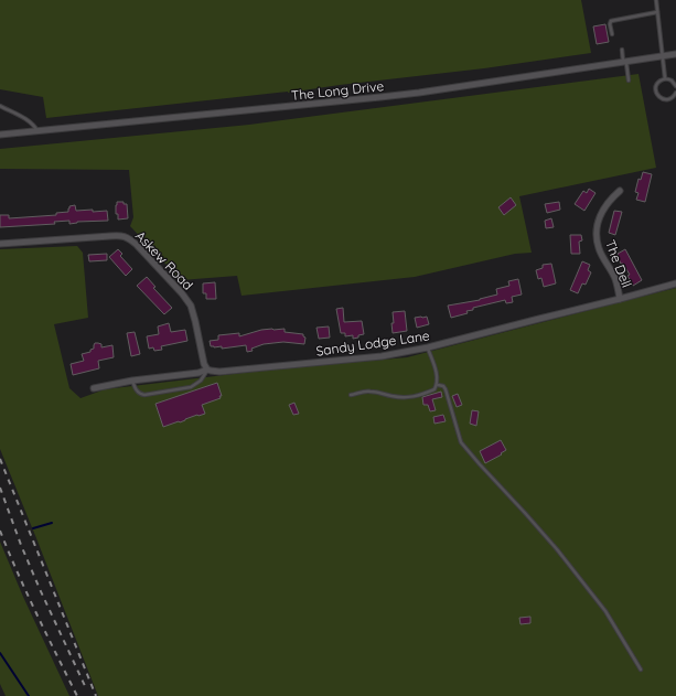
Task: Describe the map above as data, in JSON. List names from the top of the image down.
{
  "streets": {
    "street": [
      "The Long Drive",
      "Askew Road",
      "The Dell",
      "Sandy Lodge Lane"
    ]
  },
  "crossings": [
    ["Askew Road", "Sandy Lodge Lane"],
    ["The Dell", "Sandy Lodge Lane"]
  ]
}
